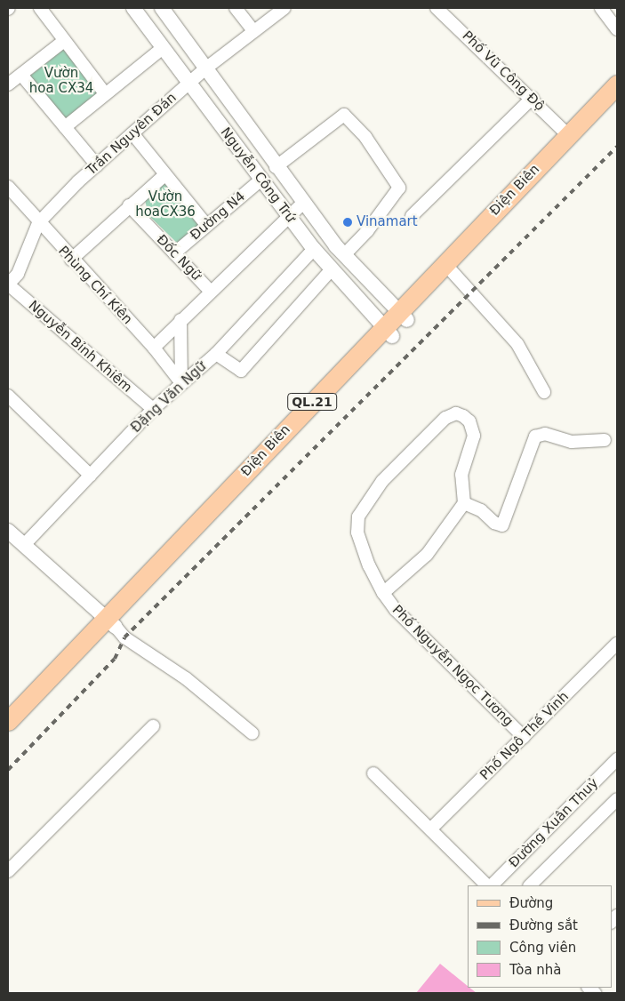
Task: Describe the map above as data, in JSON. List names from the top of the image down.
{
  "streets": {
    "main road": ["Điện Biên", "QL.21"],
    "street": [
      "Phố Vũ Công Độ",
      "Trần Nguyên Đán",
      "Nguyễn Công Trứ",
      "Đường N4",
      "Đốc Ngữ",
      "Phùng Chí Kiên",
      "Nguyễn Bỉnh Khiêm",
      "Đặng Văn Ngữ",
      "Phố Nguyễn Ngọc Tương",
      "Phố Ngô Thế Vinh",
      "Đường Xuân Thuỷ"
    ]
  },
  "crossings": [
    ["Phố Vũ Công Độ", "Điện Biên"],
    ["Trần Nguyên Đán", "Nguyễn Công Trứ"],
    ["Trần Nguyên Đán", "Phùng Chí Kiên"],
    ["Trần Nguyên Đán", "Nguyễn Bỉnh Khiêm"],
    ["Nguyễn Công Trứ", "Điện Biên"],
    ["Nguyễn Công Trứ", "Đường N4"],
    ["Nguyễn Công Trứ", "Đặng Văn Ngữ"],
    ["Đường N4", "Đốc Ngữ"],
    ["Phùng Chí Kiên", "Đặng Văn Ngữ"],
    ["Nguyễn Bỉnh Khiêm", "Đặng Văn Ngữ"],
    ["Phố Nguyễn Ngọc Tương", "Phố Ngô Thế Vinh"]
  ],
  "parks": ["Vườn hoa CX34", "Vườn hoaCX36"],
  "places": ["Vinamart"],
  "legend": [
    "Đường",
    "Đường sắt",
    "Công viên",
    "Tòa nhà"
  ]
}
